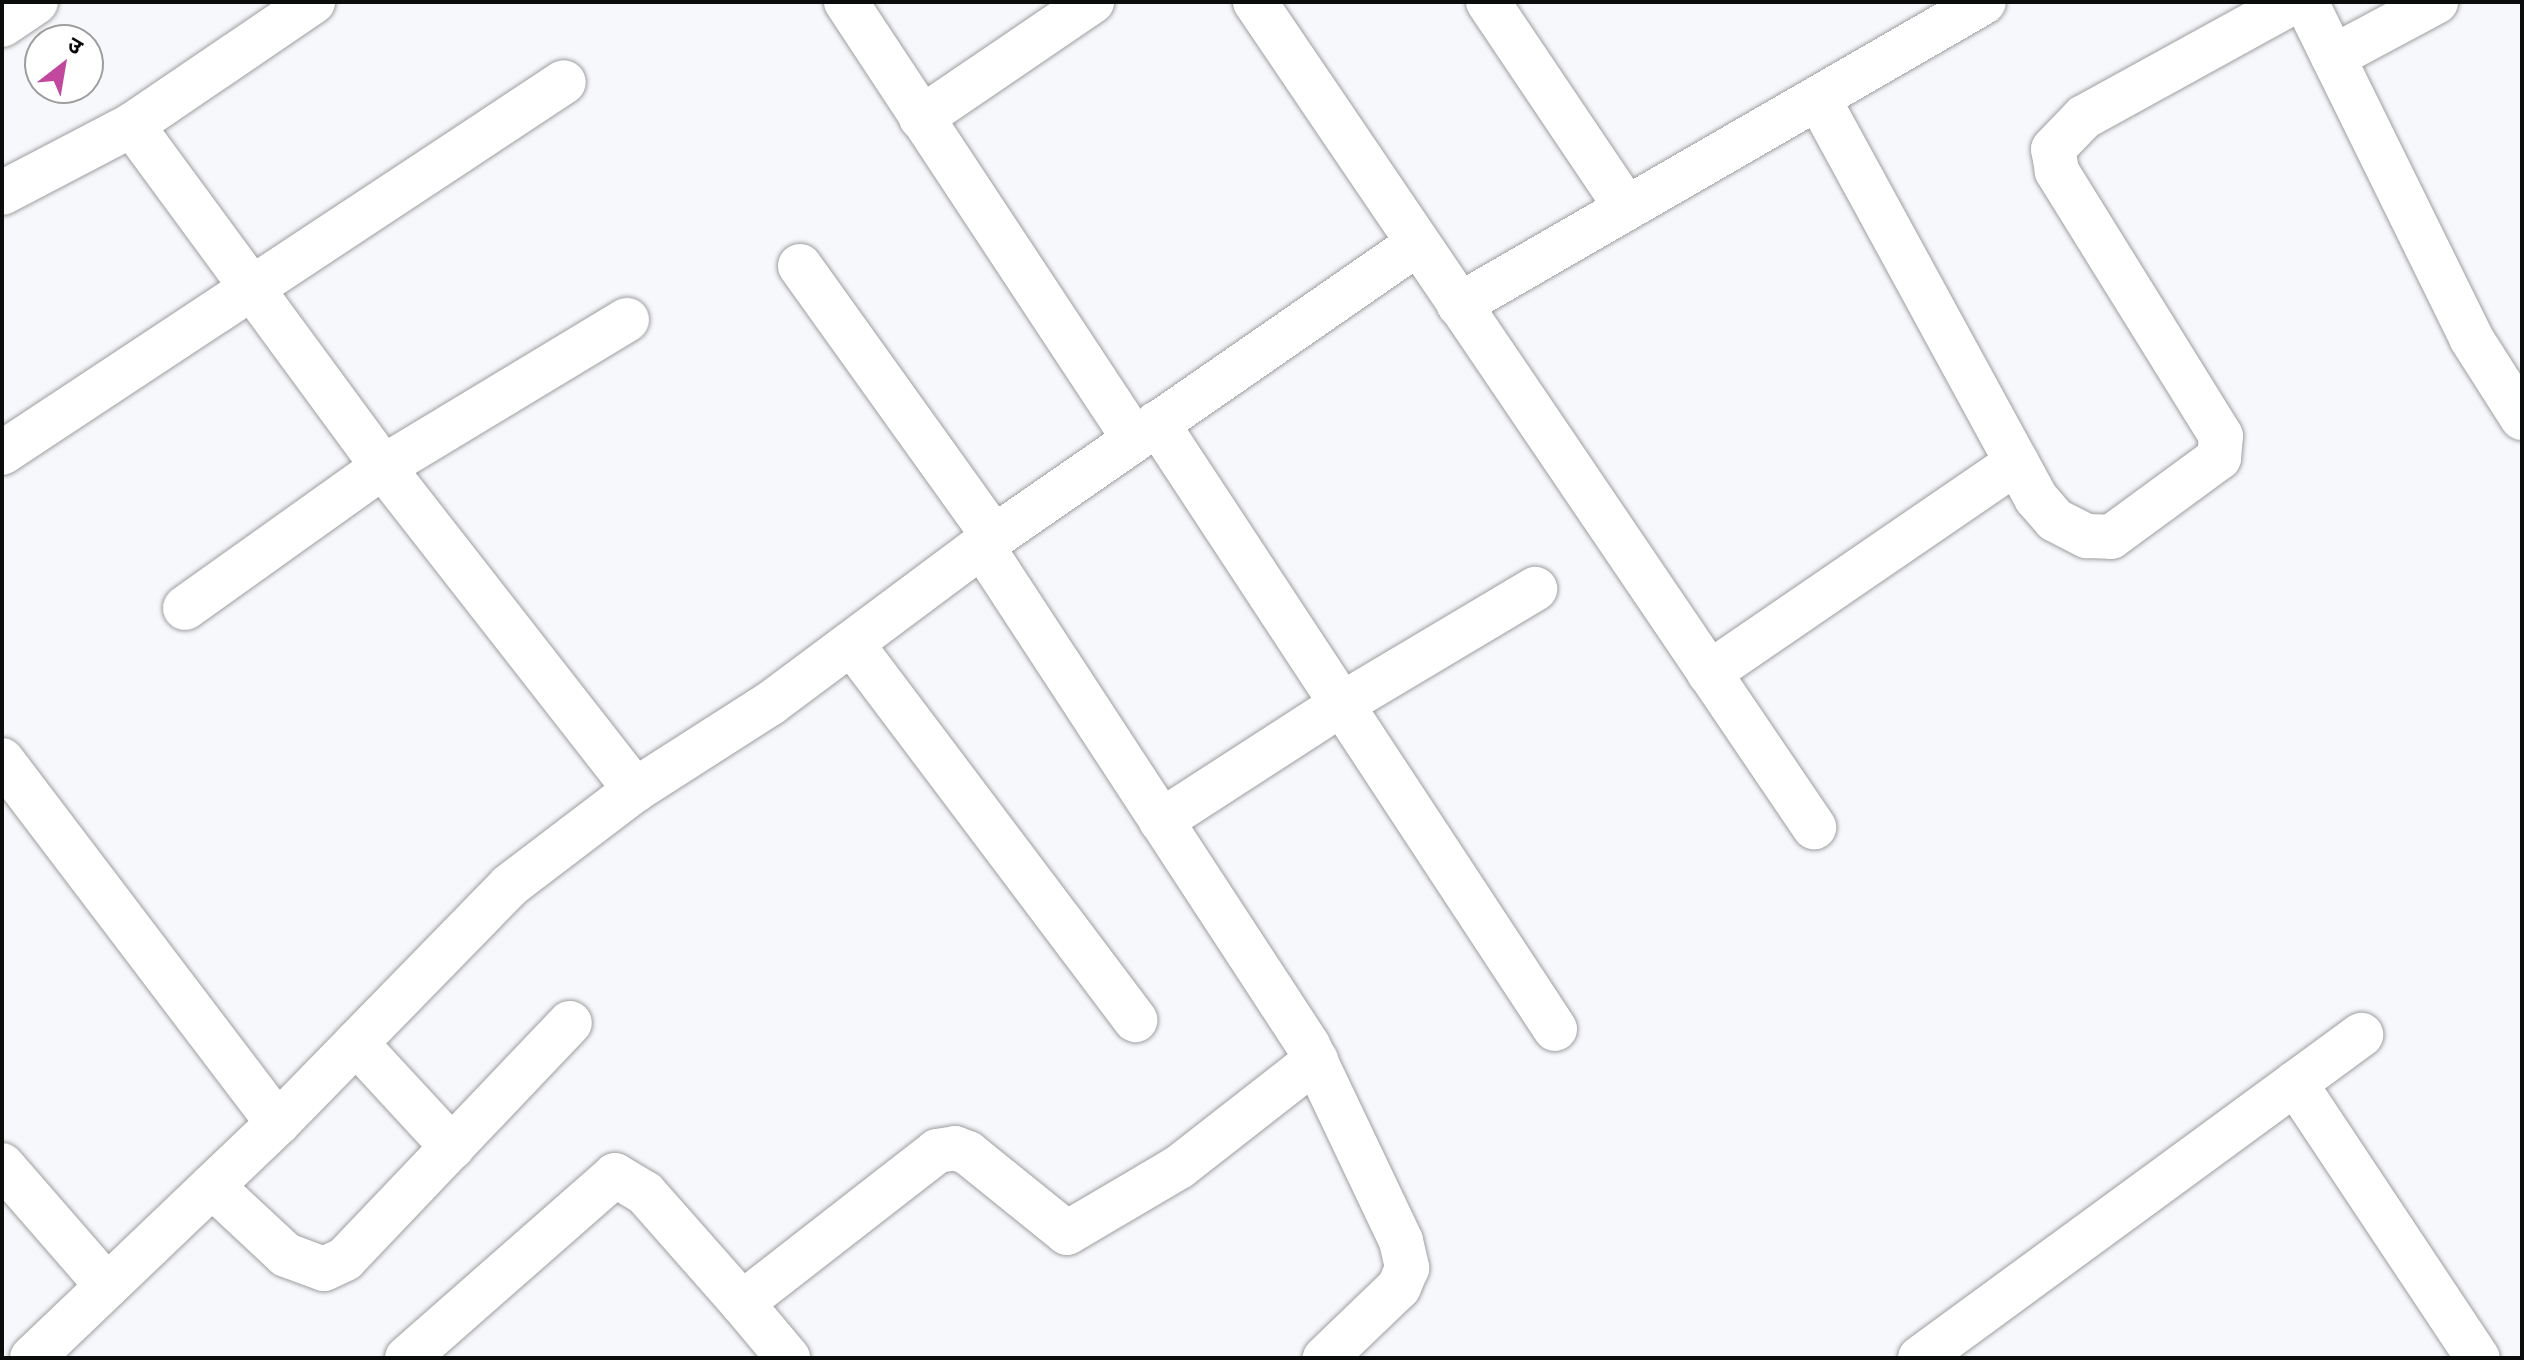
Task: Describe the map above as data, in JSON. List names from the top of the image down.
{
  "north": "top right"
}
